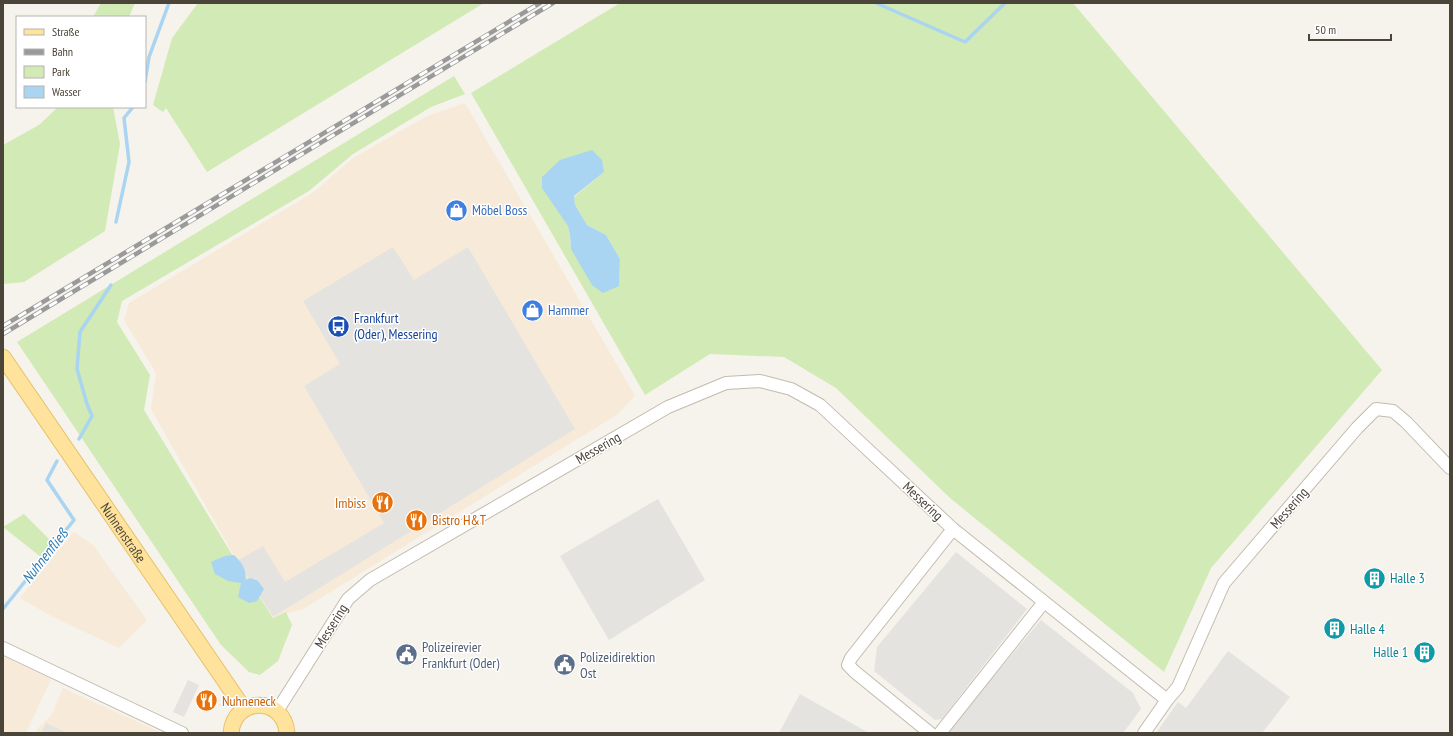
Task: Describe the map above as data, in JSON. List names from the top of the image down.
{
  "streets": {
    "main road": ["Nuhnenstraße"],
    "street": ["Messering"]
  },
  "water": ["Nuhnenfließ"],
  "places": {
    "shop": ["Möbel Boss", "Hammer"],
    "bus stop": ["Frankfurt (Oder), Messering"],
    "restaurant": ["Imbiss", "Bistro H&T", "Nuhneneck"],
    "building": ["Halle 3", "Halle 4", "Halle 1"],
    "public building": ["Polizeirevier Frankfurt (Oder)", "Polizeidirektion Ost"]
  },
  "legend": [
    "Straße",
    "Bahn",
    "Park",
    "Wasser"
  ],
  "scale_bar": "50 m"
}
